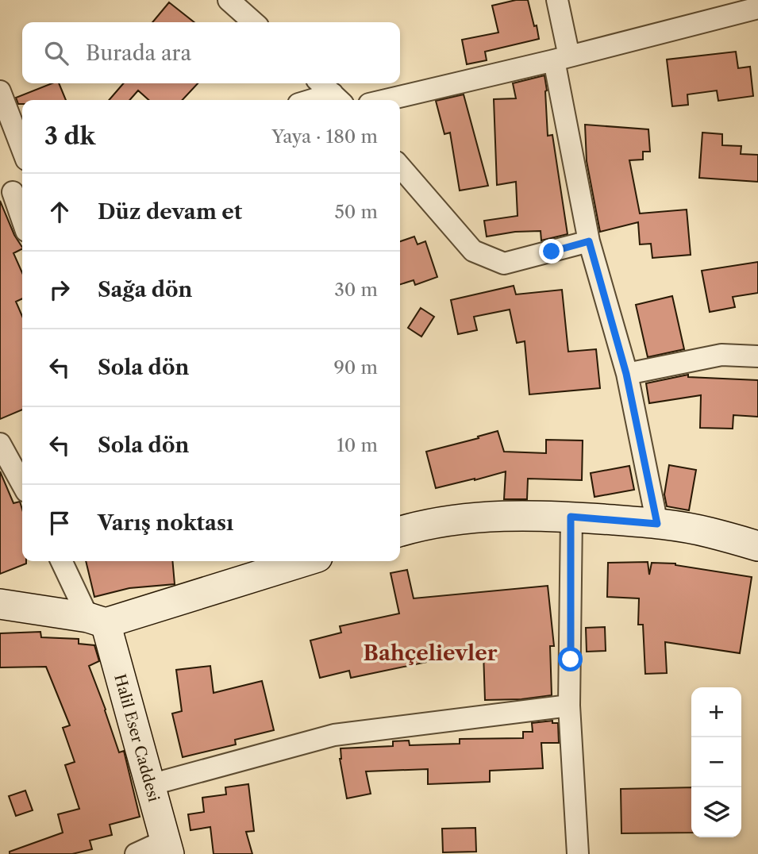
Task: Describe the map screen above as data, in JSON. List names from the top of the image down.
{
  "streets": {
    "street": ["Halil Eser Caddesi"]
  },
  "districts": ["Bahçelievler"],
  "page": {
    "search": "Burada ara",
    "heading": ["3 dk", "Yaya · 180 m"],
    "list": [
      ["Düz devam et", "50 m"],
      ["Sağa dön", "30 m"],
      ["Sola dön", "90 m"],
      ["Sola dön", "10 m"],
      "Varış noktası"
    ],
    "map_buttons": ["+", "−"]
  }
}
